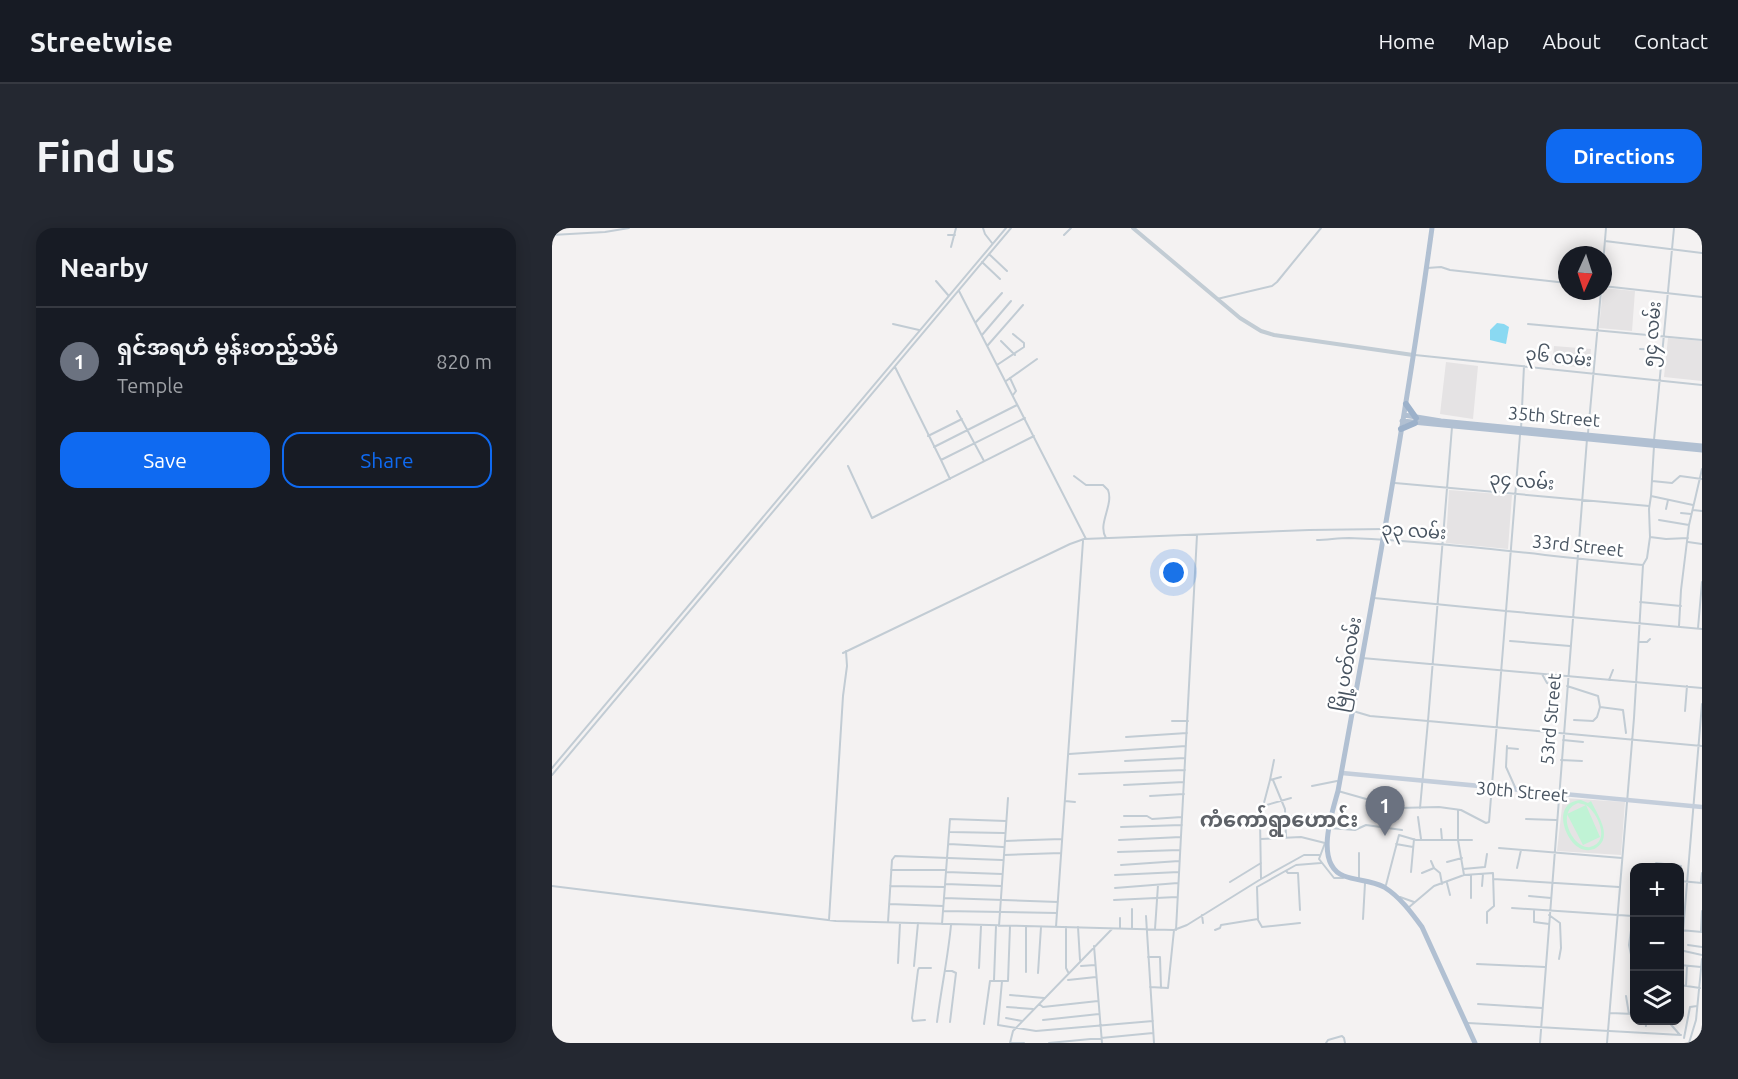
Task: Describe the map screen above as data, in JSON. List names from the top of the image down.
{
  "streets": {
    "main road": ["35th Street", "မြို့ပတ်လမ်း", "30th Street"],
    "street": [
      "၅၄ လမ်း",
      "၃၆ လမ်း",
      "၃၄ လမ်း",
      "၃၃ လမ်း",
      "33rd Street",
      "53rd Street"
    ]
  },
  "crossings": [
    ["၅၄ လမ်း", "၃၆ လမ်း"],
    ["၅၄ လမ်း", "35th Street"],
    ["၅၄ လမ်း", "၃၄ လမ်း"],
    ["၅၄ လမ်း", "33rd Street"],
    ["၅၄ လမ်း", "30th Street"],
    ["၃၆ လမ်း", "မြို့ပတ်လမ်း"],
    ["၃၆ လမ်း", "53rd Street"],
    ["35th Street", "မြို့ပတ်လမ်း"],
    ["35th Street", "53rd Street"],
    ["၃၄ လမ်း", "မြို့ပတ်လမ်း"],
    ["၃၄ လမ်း", "53rd Street"],
    ["၃၃ လမ်း", "33rd Street"],
    ["၃၃ လမ်း", "မြို့ပတ်လမ်း"],
    ["33rd Street", "53rd Street"],
    ["မြို့ပတ်လမ်း", "30th Street"],
    ["53rd Street", "30th Street"]
  ],
  "districts": ["ကံကော်ရွာဟောင်း"],
  "north": "bottom",
  "page": {
    "header": "Streetwise",
    "nav": [
      "Home",
      "Map",
      "About",
      "Contact"
    ],
    "buttons": [
      "Directions",
      ["Save", "Share"]
    ],
    "title": "Find us",
    "heading": "Nearby",
    "list": [
      {
        "mark": "1",
        "name": "ရှင်အရဟံ မွန်းတည့်သိမ်",
        "note": "Temple",
        "value": "820 m"
      }
    ],
    "pins": "1",
    "map_buttons": ["+", "−"]
  }
}
